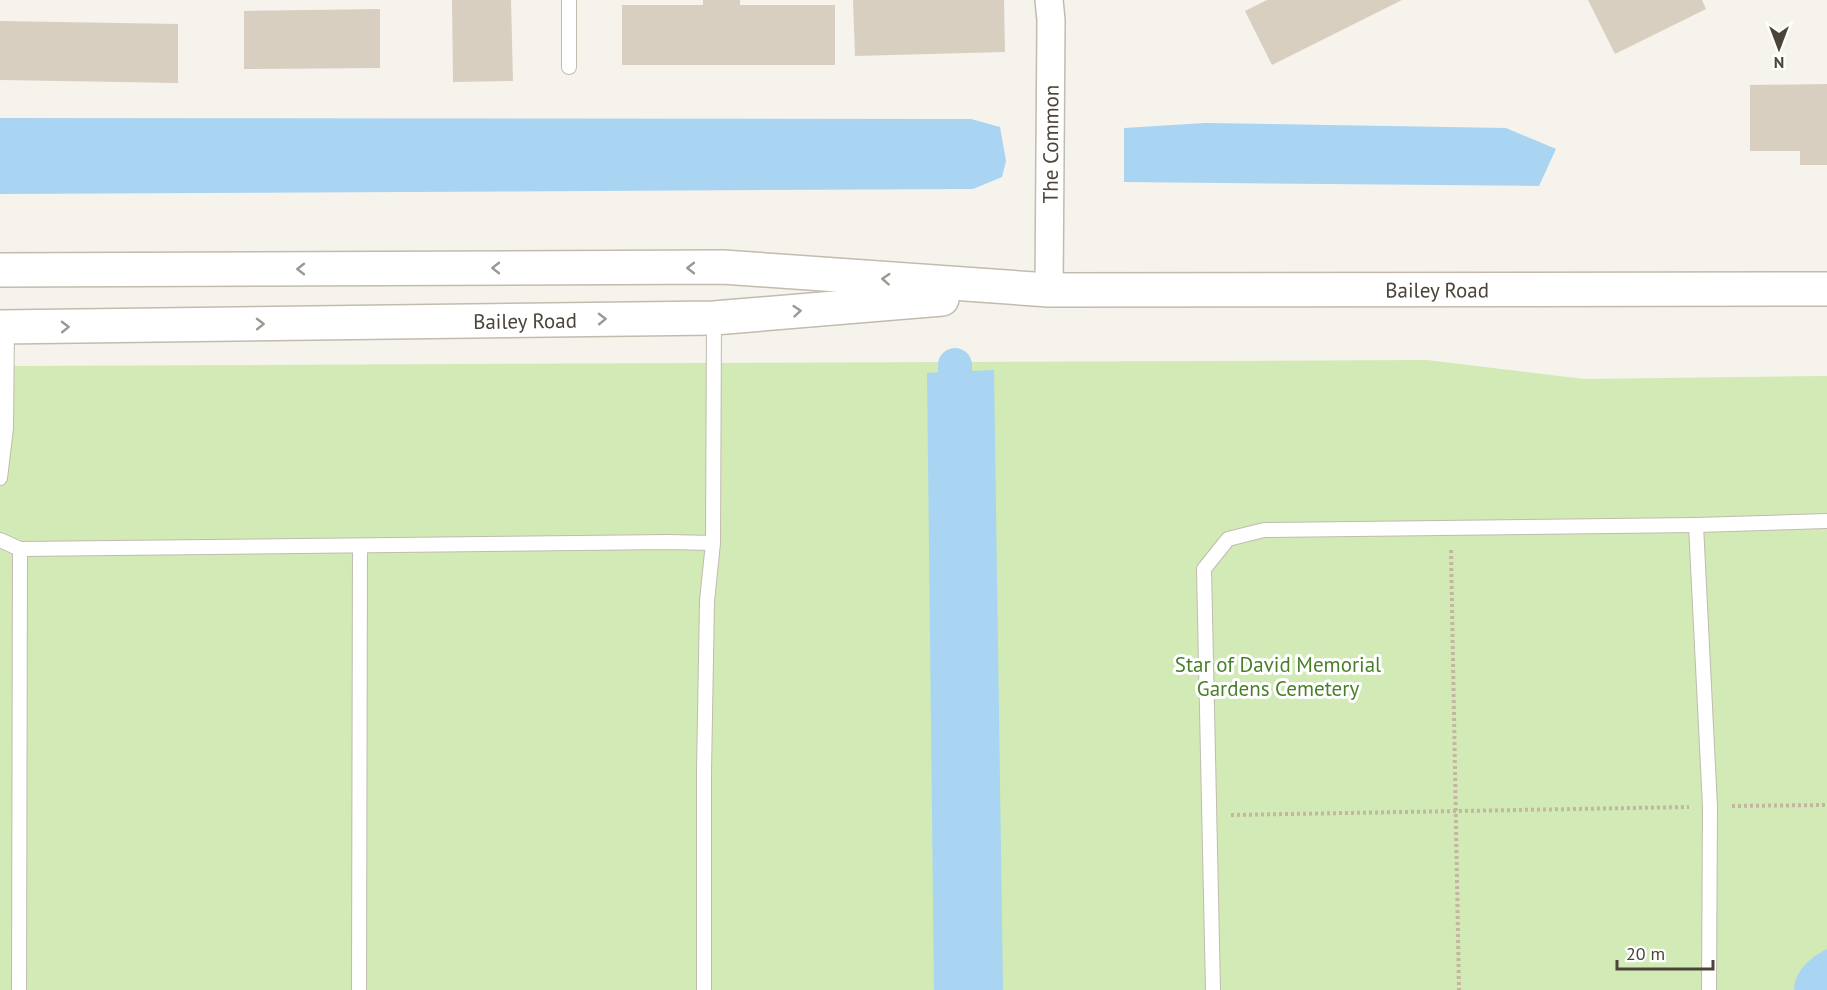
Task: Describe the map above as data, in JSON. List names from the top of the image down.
{
  "streets": {
    "street": ["The Common", "Bailey Road"]
  },
  "crossings": [
    ["The Common", "Bailey Road"]
  ],
  "parks": ["Star of David Memorial Gardens Cemetery"],
  "scale_bar": "20 m",
  "north": "bottom"
}
